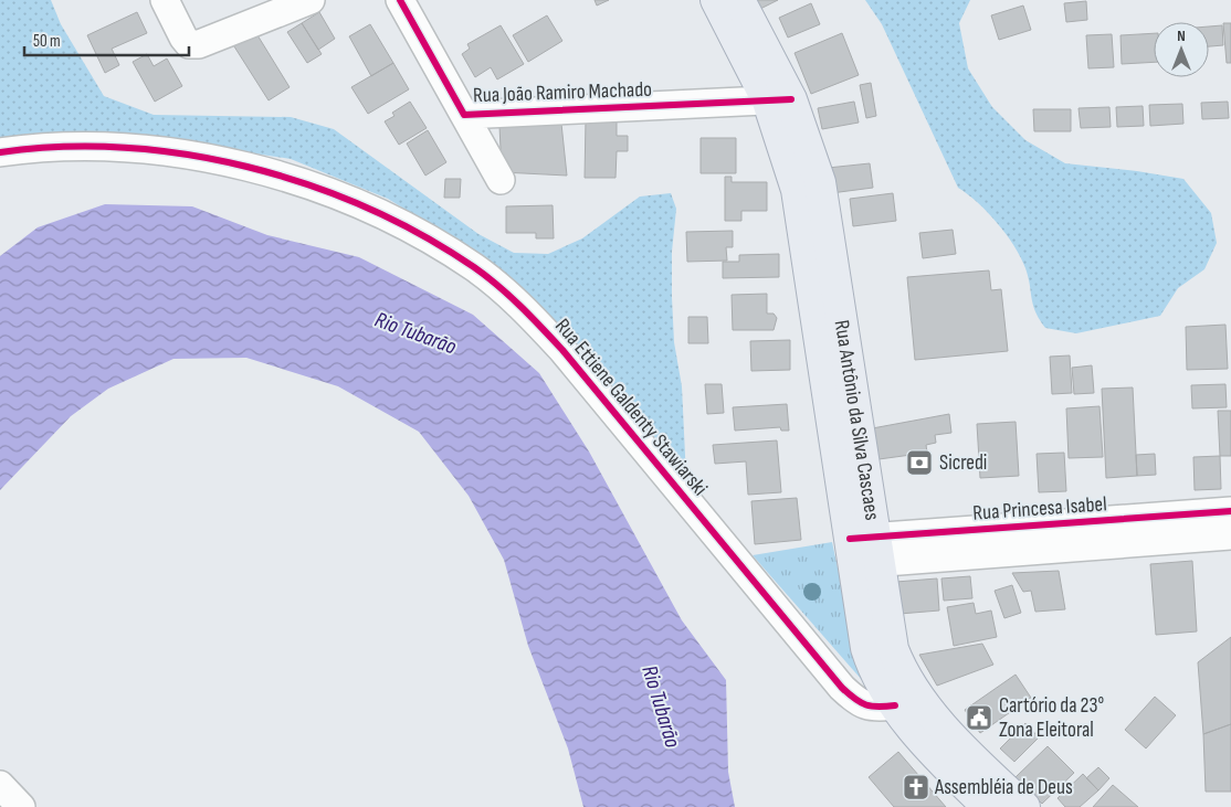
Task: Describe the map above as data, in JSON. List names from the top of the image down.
{
  "streets": {
    "main road": ["Rua Antônio da Silva Cascaes"],
    "street": ["Rua João Ramiro Machado", "Rua Ettiene Galdenty Stawiarski", "Rua Princesa Isabel"]
  },
  "crossings": [
    ["Rua João Ramiro Machado", "Rua Antônio da Silva Cascaes"],
    ["Rua Ettiene Galdenty Stawiarski", "Rua Antônio da Silva Cascaes"],
    ["Rua Antônio da Silva Cascaes", "Rua Princesa Isabel"]
  ],
  "water": ["Rio Tubarão"],
  "places": {
    "bank": ["Sicredi"],
    "public building": ["Cartório da 23° Zona Eleitoral"],
    "church": ["Assembléia de Deus"]
  },
  "scale_bar": "50 m",
  "north": "top"
}
